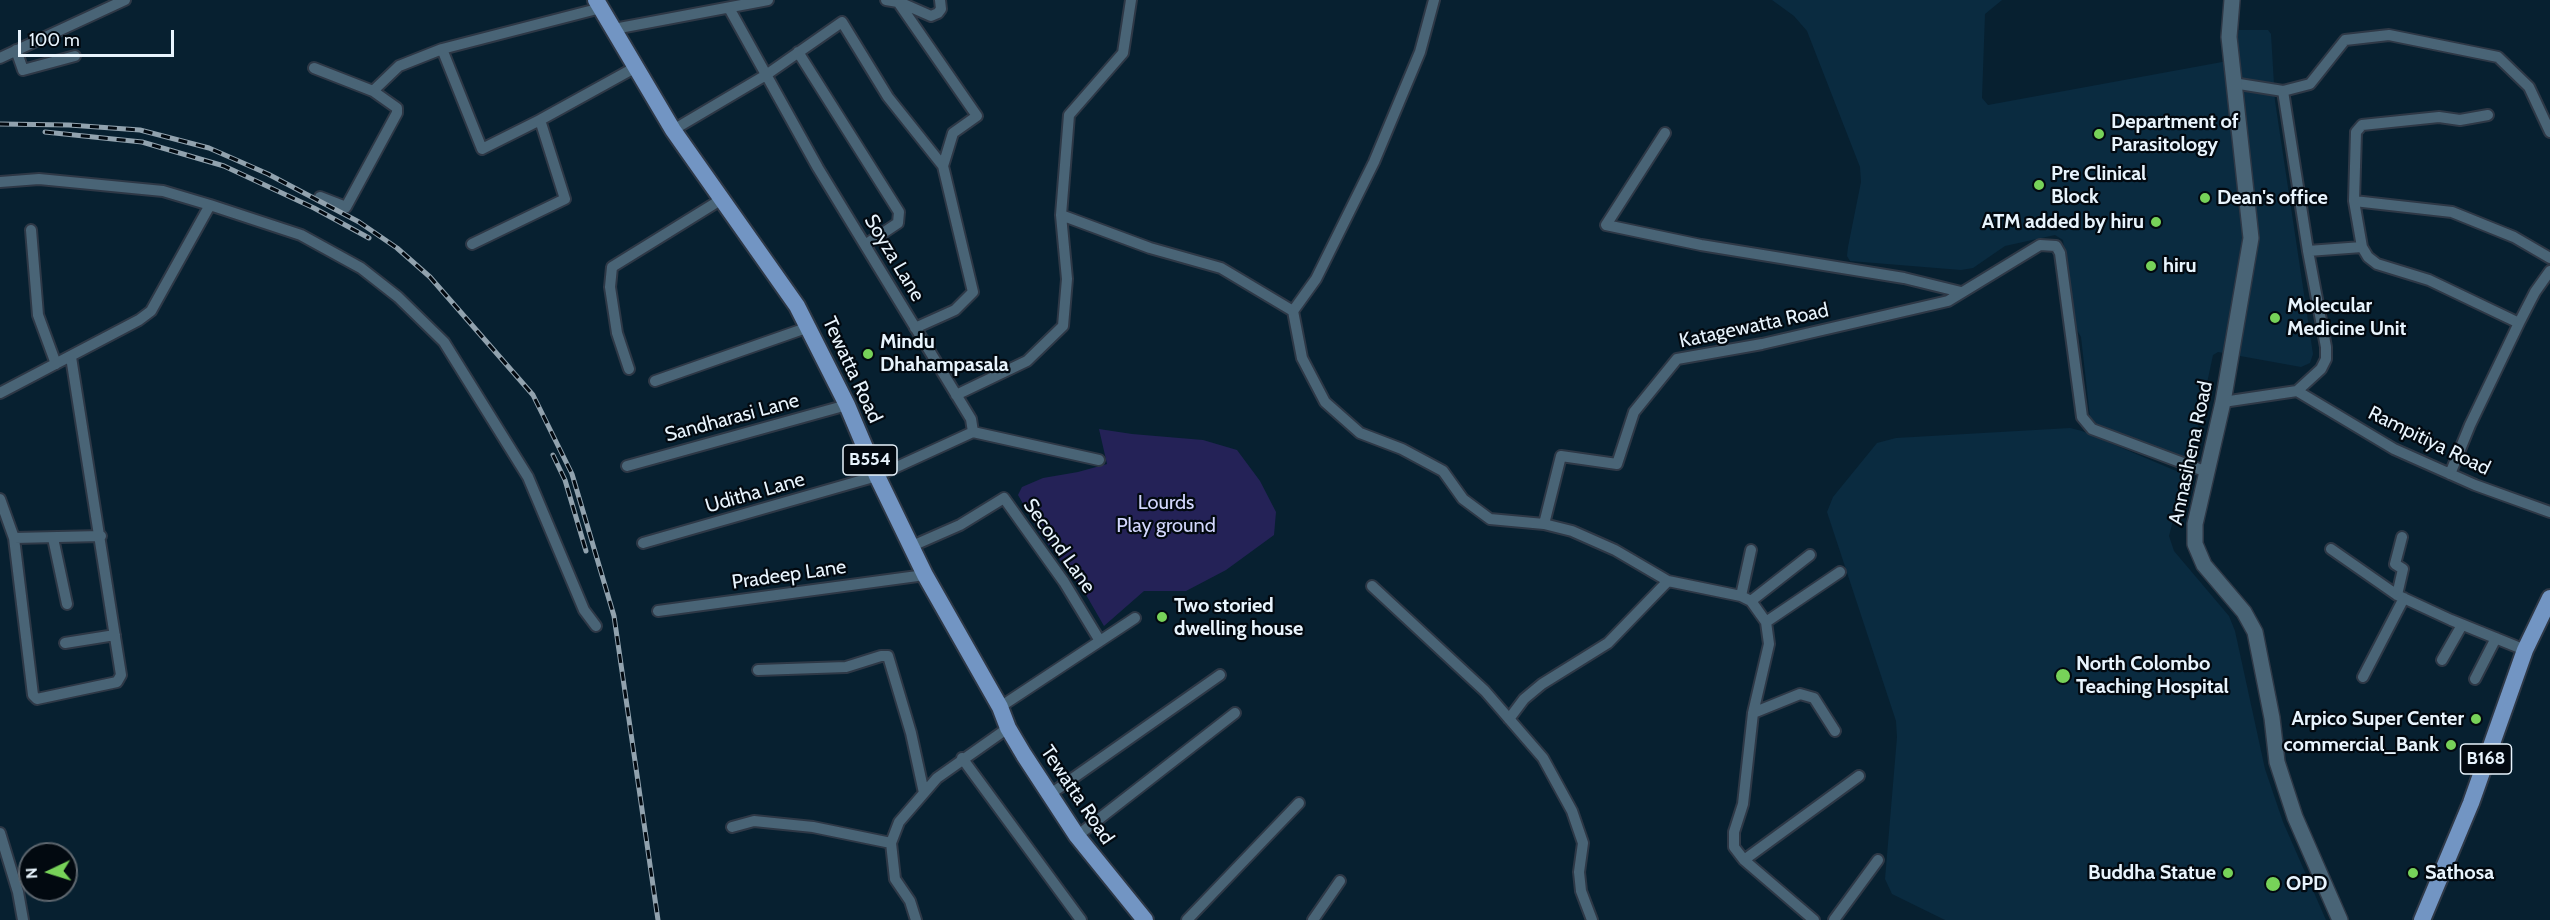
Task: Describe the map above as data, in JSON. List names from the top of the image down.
{
  "streets": {
    "main road": ["Tewatta Road", "B554", "B168"],
    "street": [
      "Soyza Lane",
      "Katagewatta Road",
      "Sandharasi Lane",
      "Rampitiya Road",
      "Annasihena Road",
      "Uditha Lane",
      "Second Lane",
      "Pradeep Lane"
    ]
  },
  "crossings": [
    ["Katagewatta Road", "Annasihena Road"],
    ["Tewatta Road", "Sandharasi Lane"],
    ["Tewatta Road", "Uditha Lane"],
    ["Tewatta Road", "Second Lane"],
    ["Tewatta Road", "Pradeep Lane"]
  ],
  "parks": ["Lourds Play ground"],
  "places": [
    "Department of Parasitology",
    "Pre Clinical Block",
    "Dean's office",
    "ATM added by hiru",
    "hiru",
    "Molecular Medicine Unit",
    "Mindu Dhahampasala",
    "Two storied dwelling house",
    "North Colombo Teaching Hospital",
    "Arpico Super Center",
    "commercial_Bank",
    "Buddha Statue",
    "Sathosa",
    "OPD"
  ],
  "scale_bar": "100 m",
  "north": "left"
}
